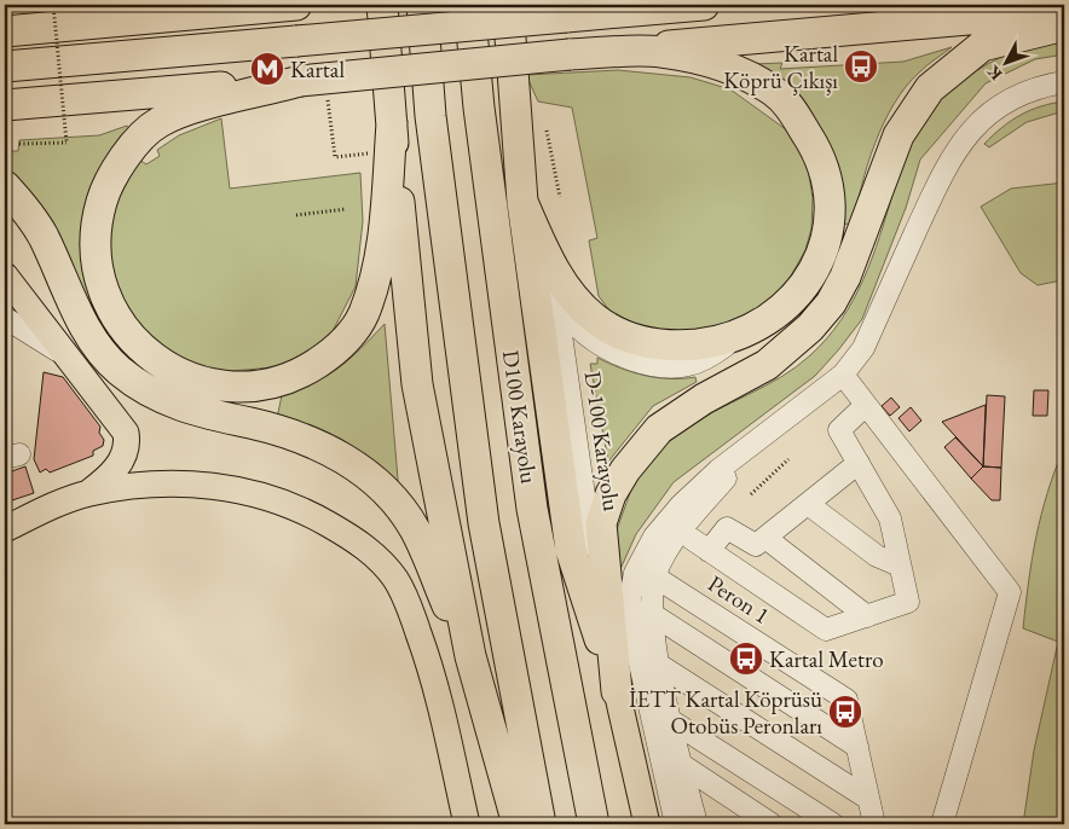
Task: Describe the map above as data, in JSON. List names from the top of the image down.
{
  "streets": {
    "highway": ["D100 Karayolu"],
    "street": ["Peron 1"]
  },
  "places": {
    "bus stop": ["Kartal Köprü Çıkışı", "Kartal Metro", "İETT Kartal Köprüsü Otobüs Peronları"],
    "metro station": ["Kartal"]
  },
  "north": "bottom left"
}
